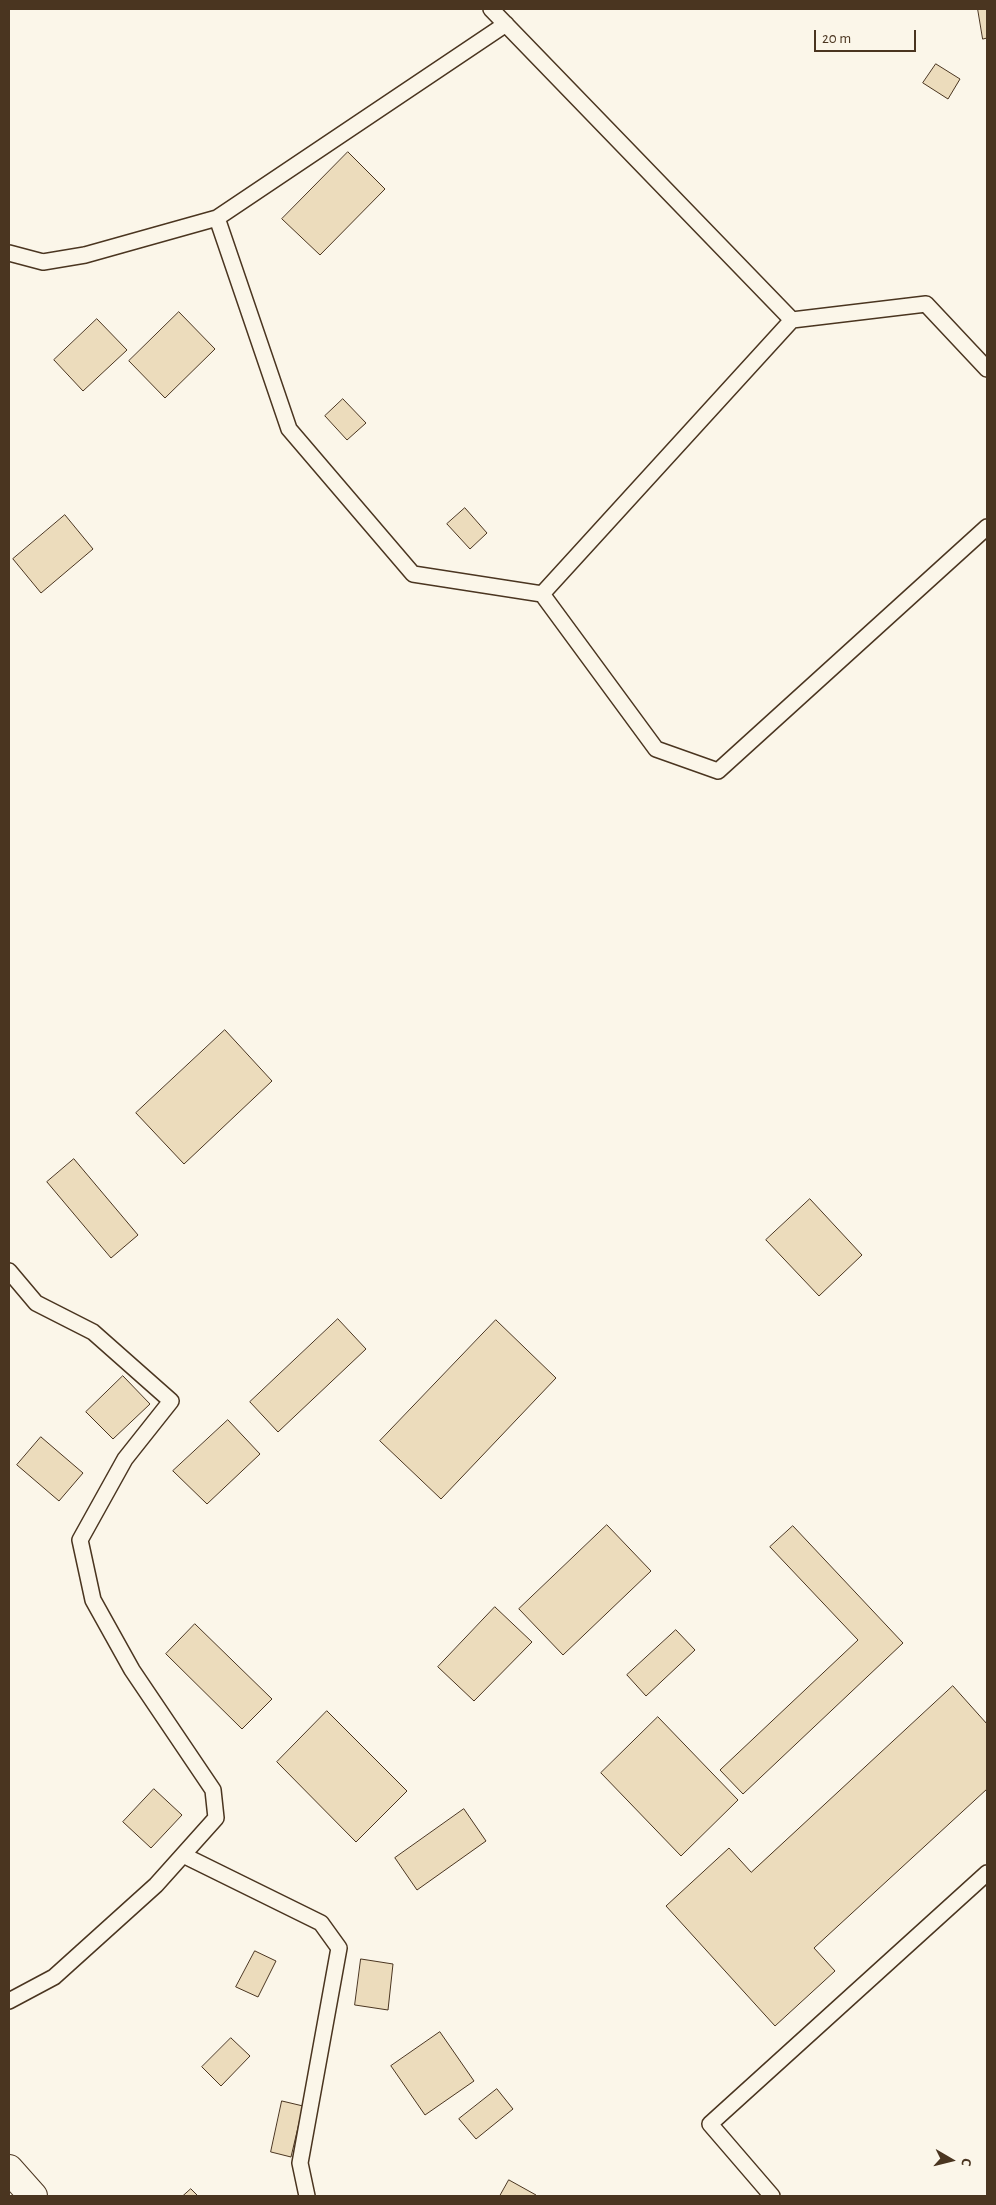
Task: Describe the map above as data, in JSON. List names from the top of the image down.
{
  "scale_bar": "20 m",
  "north": "right"
}
